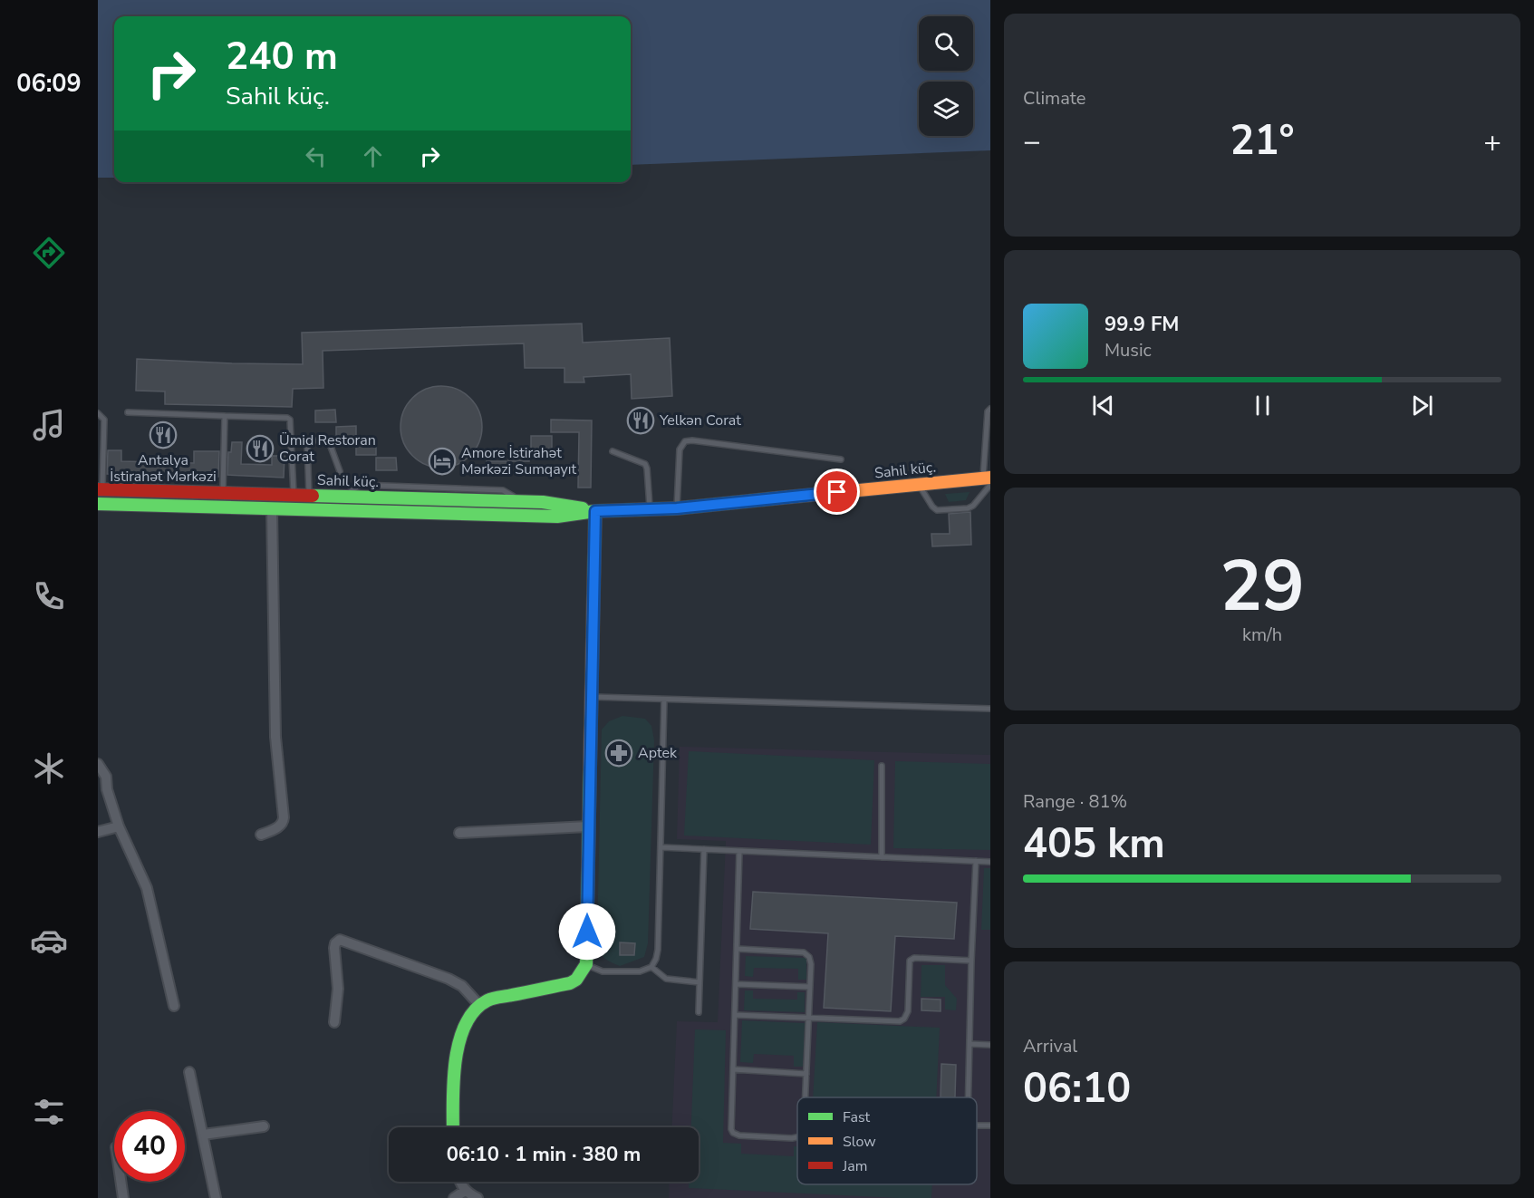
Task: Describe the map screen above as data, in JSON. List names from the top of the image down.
{
  "streets": {
    "main road": ["Sahil küç."]
  },
  "places": {
    "restaurant": ["Yelkən Corat", "Antalya İstirahət Mərkəzi", "Ümid Restoran Corat"],
    "hotel": ["Amore İstirahət Mərkəzi Sumqayıt"],
    "pharmacy": ["Aptek"]
  },
  "legend": ["Fast", "Slow", "Jam"],
  "page": {
    "tabs": "06:09",
    "tile": [
      "Climate",
      ["29", "km/h"],
      ["Range · 81%", "405 km"],
      ["Arrival", "06:10"]
    ],
    "turn": ["240 m", "Sahil küç."],
    "heat": ["−", "21°", "+"],
    "song": ["99.9 FM", "Music"],
    "limit": "40",
    "trip": "06:10 · 1 min · 380 m"
  }
}
